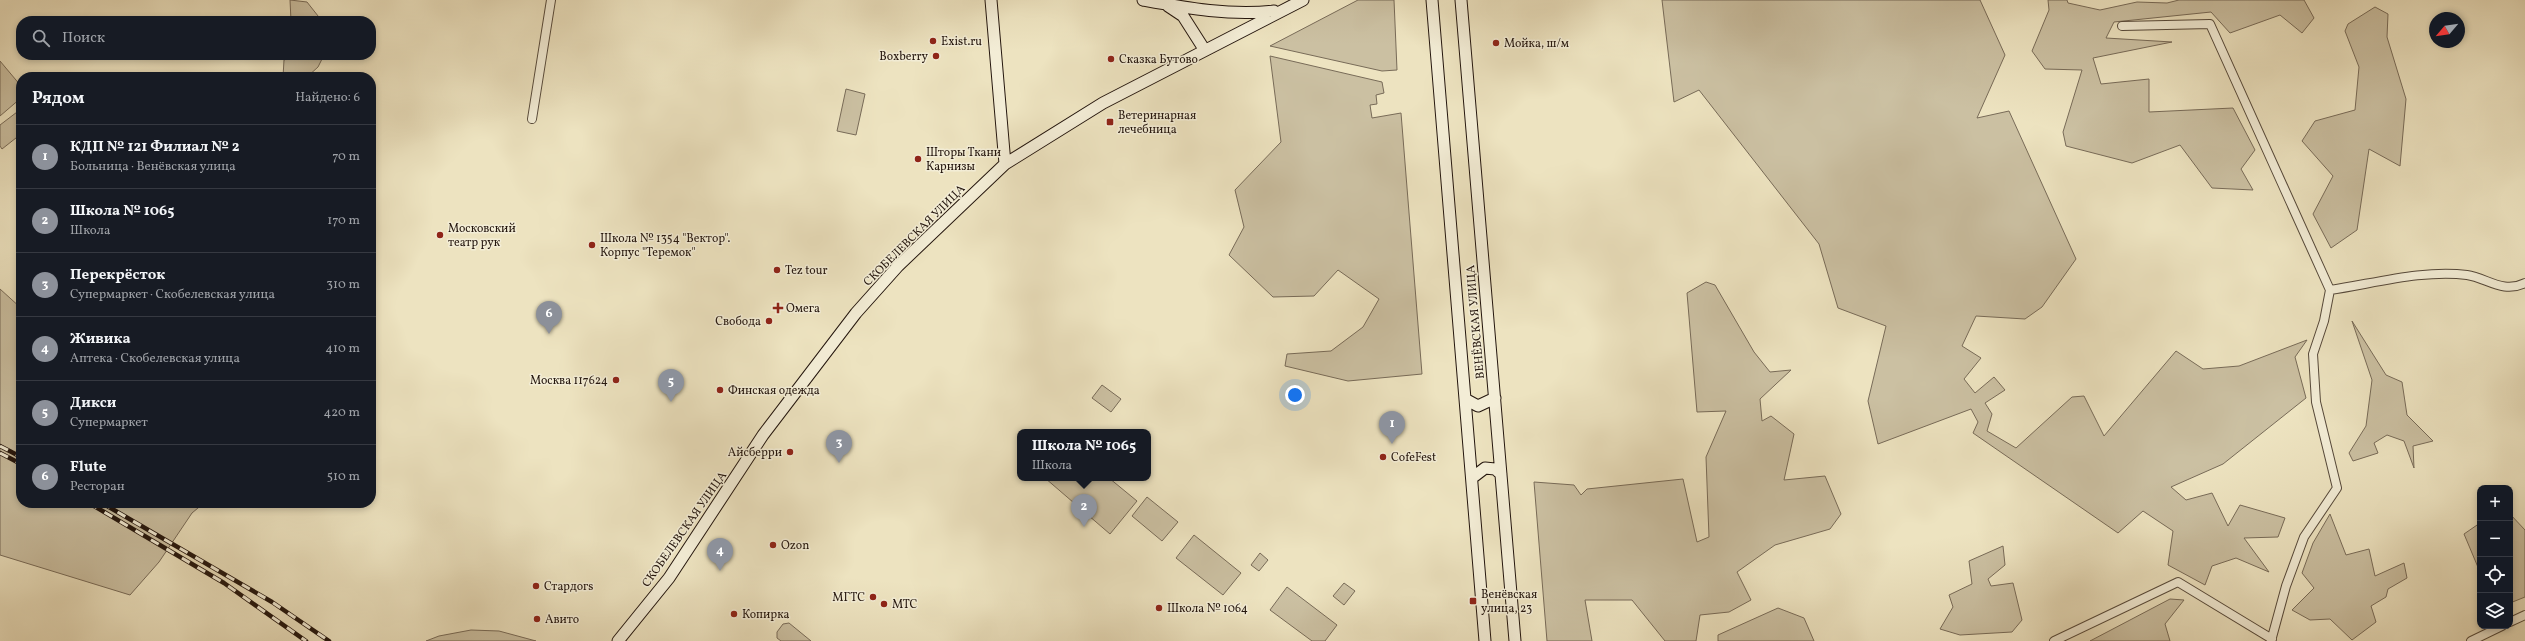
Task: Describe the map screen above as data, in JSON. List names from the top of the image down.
{
  "streets": {
    "street": ["СКОБЕЛЕВСКАЯ УЛИЦА", "ВЕНЁВСКАЯ УЛИЦА"]
  },
  "places": {
    "other": [
      "Exist.ru",
      "Мойка, ш/м",
      "Boxberry",
      "Сказка Бутово",
      "Шторы Ткани Карнизы",
      "Московский театр рук",
      "Школа № 1354 \"Вектор\". Корпус \"Теремок\"",
      "Tez tour",
      "Свобода",
      "Москва 117624",
      "Финская одежда",
      "Айсберри",
      "CofeFest",
      "Ozon",
      "Стардогs",
      "МГТС",
      "МТС",
      "Школа № 1064",
      "Копирка",
      "Авито"
    ],
    "transit": ["Ветеринарная лечебница", "Венёвская улица, 23"],
    "health": ["Омега"]
  },
  "north": "bottom left",
  "page": {
    "search": "Поиск",
    "heading": ["Рядом", "Найдено: 6"],
    "list": [
      {
        "mark": "1",
        "name": "КДП № 121 Филиал № 2",
        "note": "Больница · Венёвская улица",
        "value": "70 m"
      },
      {
        "mark": "2",
        "name": "Школа № 1065",
        "note": "Школа",
        "value": "170 m"
      },
      {
        "mark": "3",
        "name": "Перекрёсток",
        "note": "Супермаркет · Скобелевская улица",
        "value": "310 m"
      },
      {
        "mark": "4",
        "name": "Живика",
        "note": "Аптека · Скобелевская улица",
        "value": "410 m"
      },
      {
        "mark": "5",
        "name": "Дикси",
        "note": "Супермаркет",
        "value": "420 m"
      },
      {
        "mark": "6",
        "name": "Flute",
        "note": "Ресторан",
        "value": "510 m"
      }
    ],
    "pins": [
      "6",
      "5",
      "1",
      "3",
      "2",
      "4"
    ],
    "popup": ["Школа № 1065", "Школа"],
    "map_buttons": ["+", "−"]
  }
}
